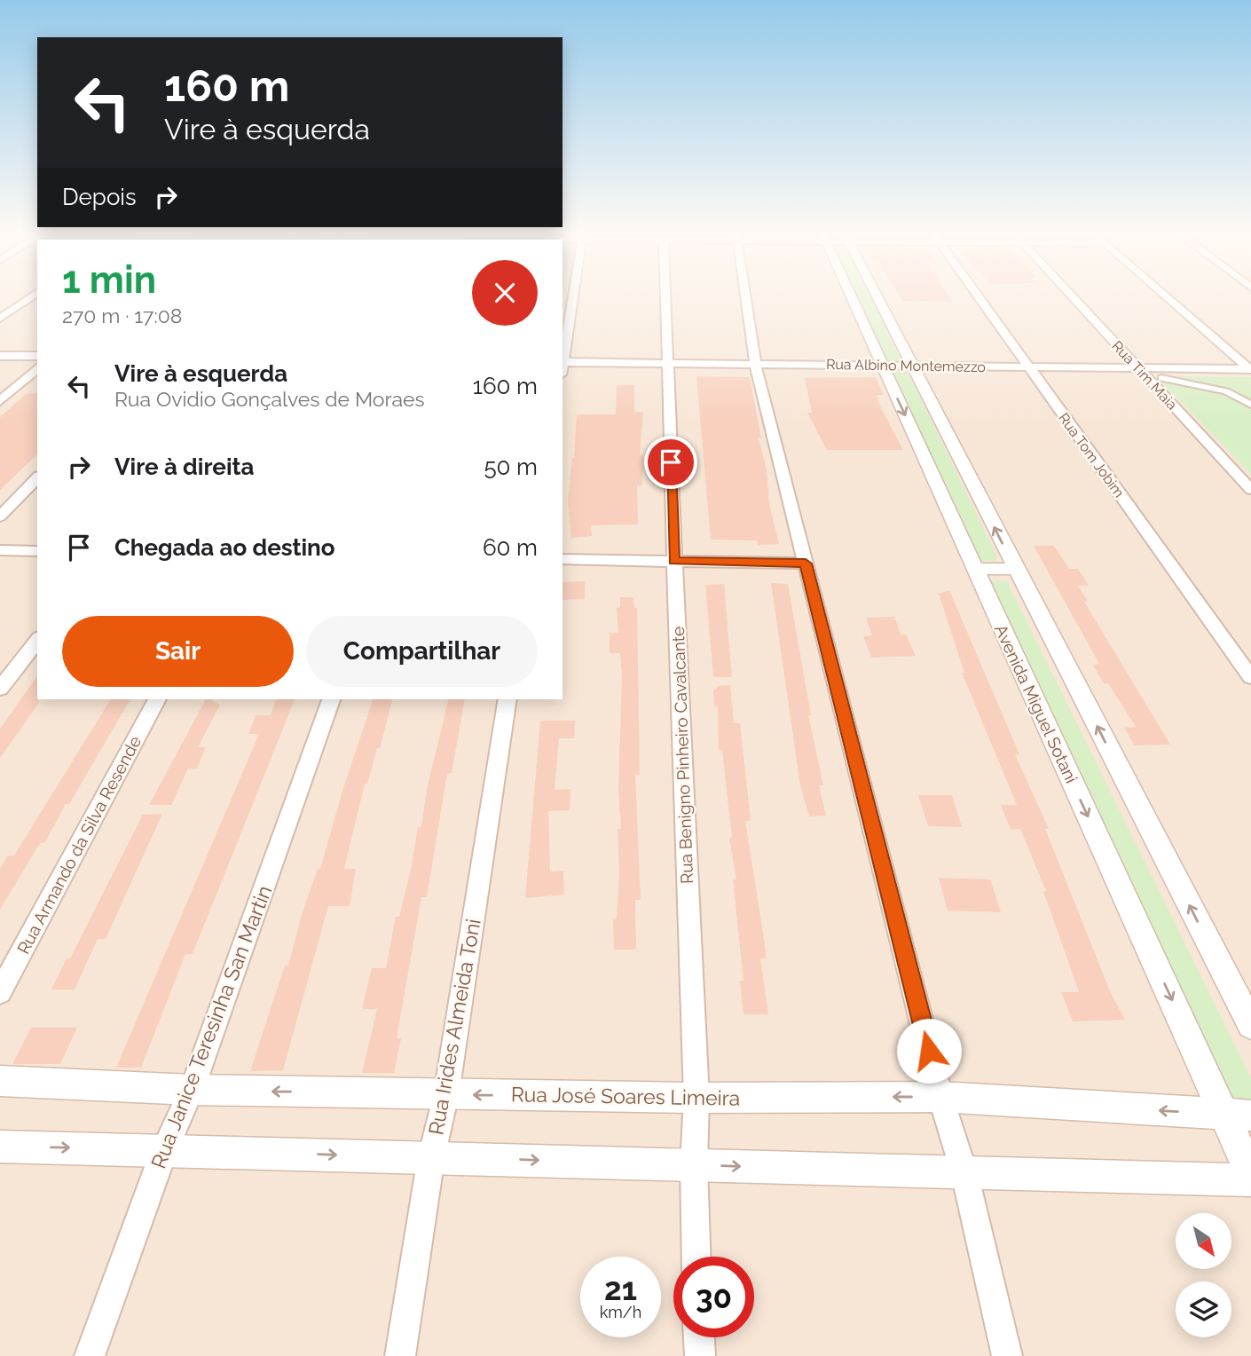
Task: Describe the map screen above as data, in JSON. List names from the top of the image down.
{
  "streets": {
    "street": [
      "Rua Albino Montemezzo",
      "Rua Tim Maia",
      "Rua Tom Jobim",
      "Avenida Miguel Sotani",
      "Rua Benigno Pinheiro Cavalcante",
      "Rua Armando da Silva Resende",
      "Rua Janice Teresinha San Martin",
      "Rua Irides Almeida Toni",
      "Rua José Soares Limeira"
    ]
  },
  "crossings": [
    ["Rua Albino Montemezzo", "Rua Tim Maia"],
    ["Rua Albino Montemezzo", "Rua Tom Jobim"],
    ["Rua Albino Montemezzo", "Avenida Miguel Sotani"],
    ["Rua Albino Montemezzo", "Rua Benigno Pinheiro Cavalcante"],
    ["Avenida Miguel Sotani", "Rua José Soares Limeira"],
    ["Rua Benigno Pinheiro Cavalcante", "Rua José Soares Limeira"],
    ["Rua Janice Teresinha San Martin", "Rua José Soares Limeira"],
    ["Rua Irides Almeida Toni", "Rua José Soares Limeira"]
  ],
  "north": "bottom right",
  "page": {
    "turn": ["160 m", "Vire à esquerda"],
    "then": "Depois",
    "heading": ["1 min", "270 m · 17:08"],
    "list": [
      {
        "name": "Vire à esquerda",
        "note": "Rua Ovidio Gonçalves de Moraes",
        "value": "160 m"
      },
      {
        "name": "Vire à direita",
        "value": "50 m"
      },
      {
        "name": "Chegada ao destino",
        "value": "60 m"
      }
    ],
    "buttons": ["Sair", "Compartilhar"],
    "speed": "21 km/h",
    "limit": "30"
  }
}
